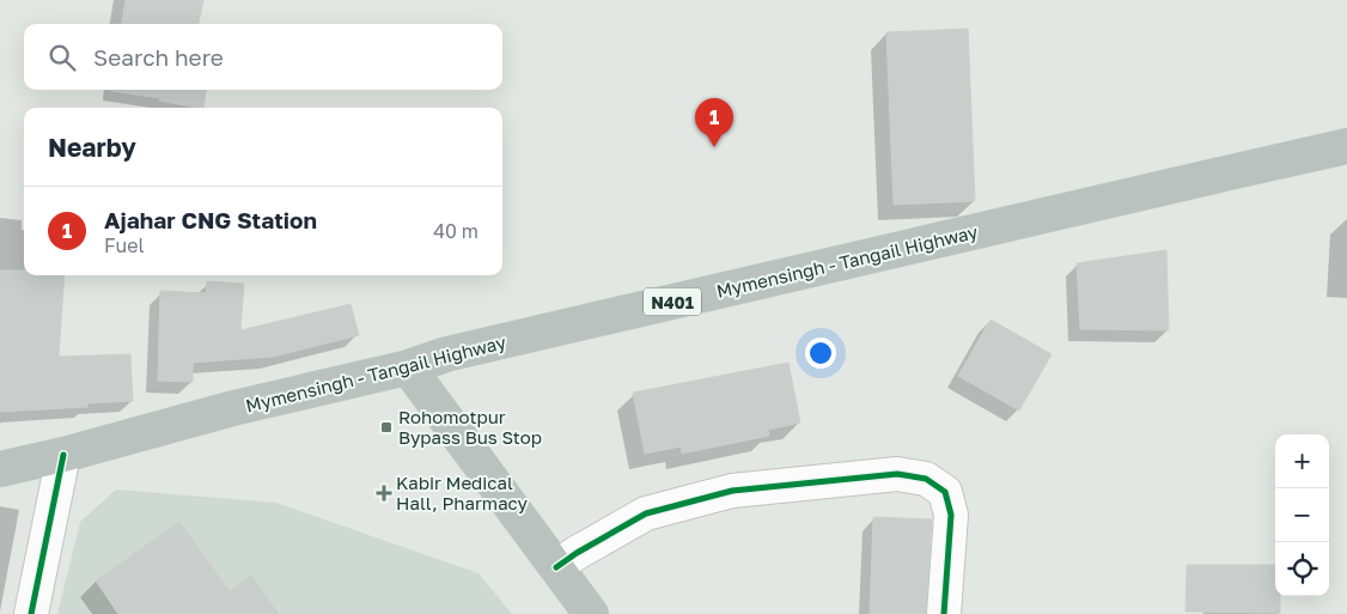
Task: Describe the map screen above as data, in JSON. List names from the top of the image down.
{
  "streets": {
    "highway": ["Mymensingh - Tangail Highway", "N401"]
  },
  "places": {
    "transit": ["Rohomotpur Bypass Bus Stop"],
    "health": ["Kabir Medical Hall, Pharmacy"]
  },
  "page": {
    "search": "Search here",
    "pins": "1",
    "heading": "Nearby",
    "list": [
      {
        "mark": "1",
        "name": "Ajahar CNG Station",
        "note": "Fuel",
        "value": "40 m"
      }
    ],
    "map_buttons": ["+", "−"]
  }
}
